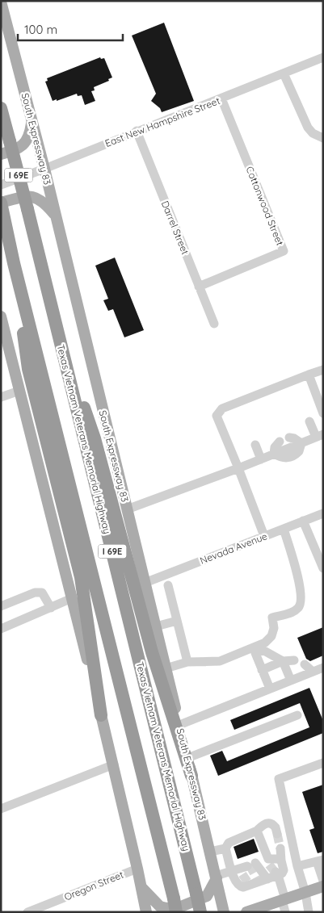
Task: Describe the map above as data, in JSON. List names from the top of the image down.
{
  "streets": {
    "highway": ["I 69E", "Texas Vietnam Veterans Memorial Highway"],
    "main road": ["South Expressway 83"],
    "street": [
      "East New Hampshire Street",
      "Cottonwood Street",
      "Darrel Street",
      "Nevada Avenue",
      "Oregon Street"
    ]
  },
  "crossings": [
    ["East New Hampshire Street", "South Expressway 83"],
    ["East New Hampshire Street", "Cottonwood Street"],
    ["East New Hampshire Street", "Darrel Street"],
    ["South Expressway 83", "Nevada Avenue"],
    ["Cottonwood Street", "Darrel Street"]
  ],
  "scale_bar": "100 m"
}
